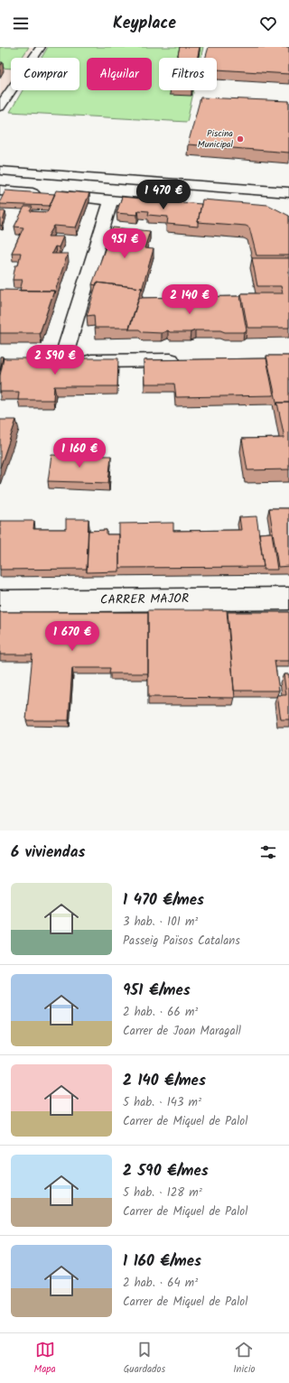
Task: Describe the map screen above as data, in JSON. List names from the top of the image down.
{
  "streets": {
    "street": ["CARRER MAJOR"]
  },
  "places": ["Piscina Municipal"],
  "page": {
    "header": "Keyplace",
    "chip": ["Comprar", "Alquilar", "Filtros"],
    "price": [
      "1 470 €",
      "951 €",
      "2 140 €",
      "2 590 €",
      "1 160 €",
      "1 670 €"
    ],
    "heading": "6 viviendas",
    "list": [
      {
        "name": "1 470 €/mes",
        "note": "3 hab. · 101 m² · Passeig Països Catalans"
      },
      {
        "name": "951 €/mes",
        "note": "2 hab. · 66 m² · Carrer de Joan Maragall"
      },
      {
        "name": "2 140 €/mes",
        "note": "5 hab. · 143 m² · Carrer de Miquel de Palol"
      },
      {
        "name": "2 590 €/mes",
        "note": "5 hab. · 128 m² · Carrer de Miquel de Palol"
      },
      {
        "name": "1 160 €/mes",
        "note": "2 hab. · 64 m² · Carrer de Miquel de Palol"
      }
    ],
    "tabs": ["Mapa", "Guardados", "Inicio"]
  }
}
